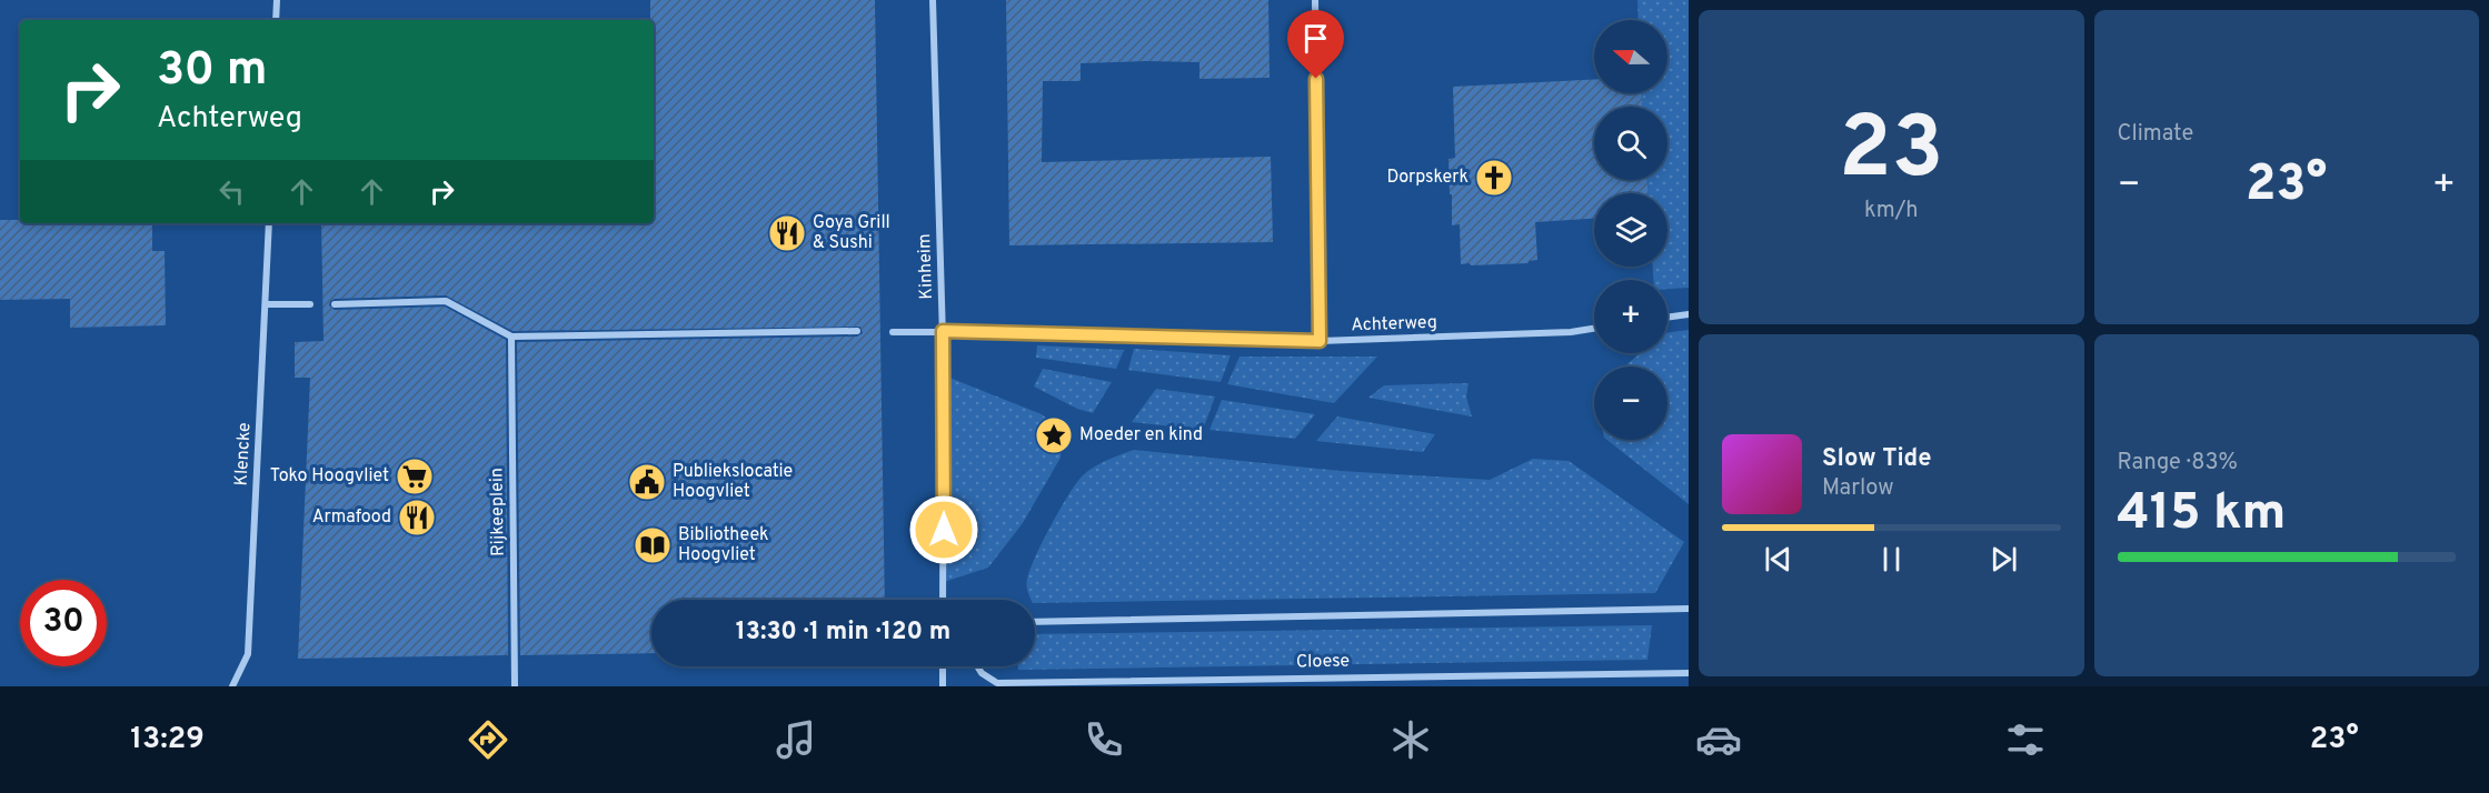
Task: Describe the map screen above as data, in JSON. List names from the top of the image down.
{
  "streets": {
    "street": [
      "Kinheim",
      "Achterweg",
      "Klencke",
      "Rijkeeplein",
      "Cloese"
    ]
  },
  "crossings": [
    ["Kinheim", "Achterweg"]
  ],
  "places": {
    "church": ["Dorpskerk"],
    "restaurant": ["Goya Grill & Sushi", "Armafood"],
    "place": ["Moeder en kind"],
    "supermarket": ["Toko Hoogvliet"],
    "public building": ["Publiekslocatie Hoogvliet"],
    "library": ["Bibliotheek Hoogvliet"]
  },
  "north": "left",
  "page": {
    "tile": [
      ["23", "km/h"],
      "Climate",
      ["Range · 83%", "415 km"]
    ],
    "map_buttons": ["+", "−"],
    "turn": ["30 m", "Achterweg"],
    "heat": ["−", "23°", "+"],
    "song": ["Slow Tide", "Marlow"],
    "limit": "30",
    "trip": "13:30 · 1 min · 120 m",
    "tabs": ["13:29", "23°"]
  }
}
